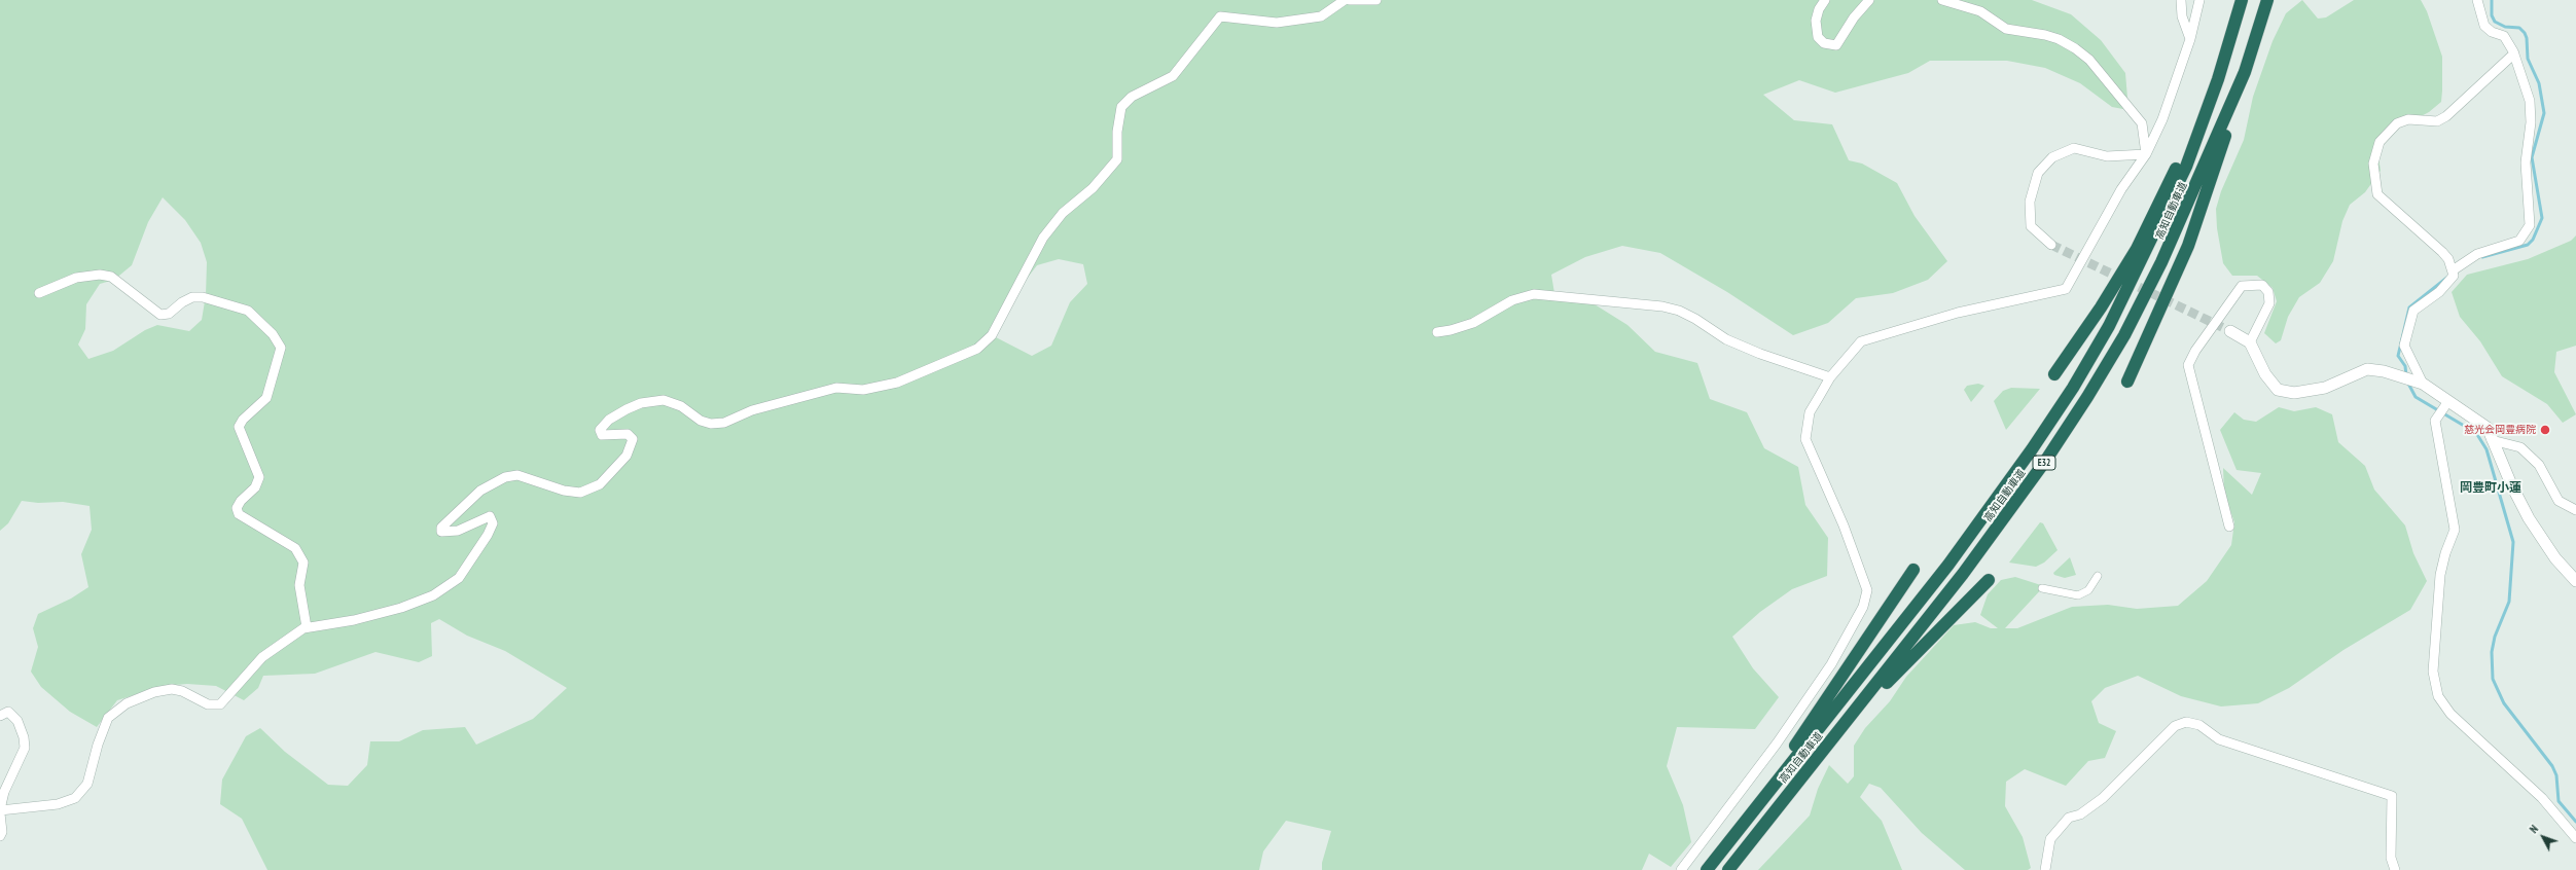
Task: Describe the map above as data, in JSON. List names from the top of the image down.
{
  "streets": {
    "highway": ["高知自動車道", "E32"]
  },
  "districts": ["岡豊町小蓮"],
  "places": ["慈光会岡豊病院"],
  "north": "top left"
}
